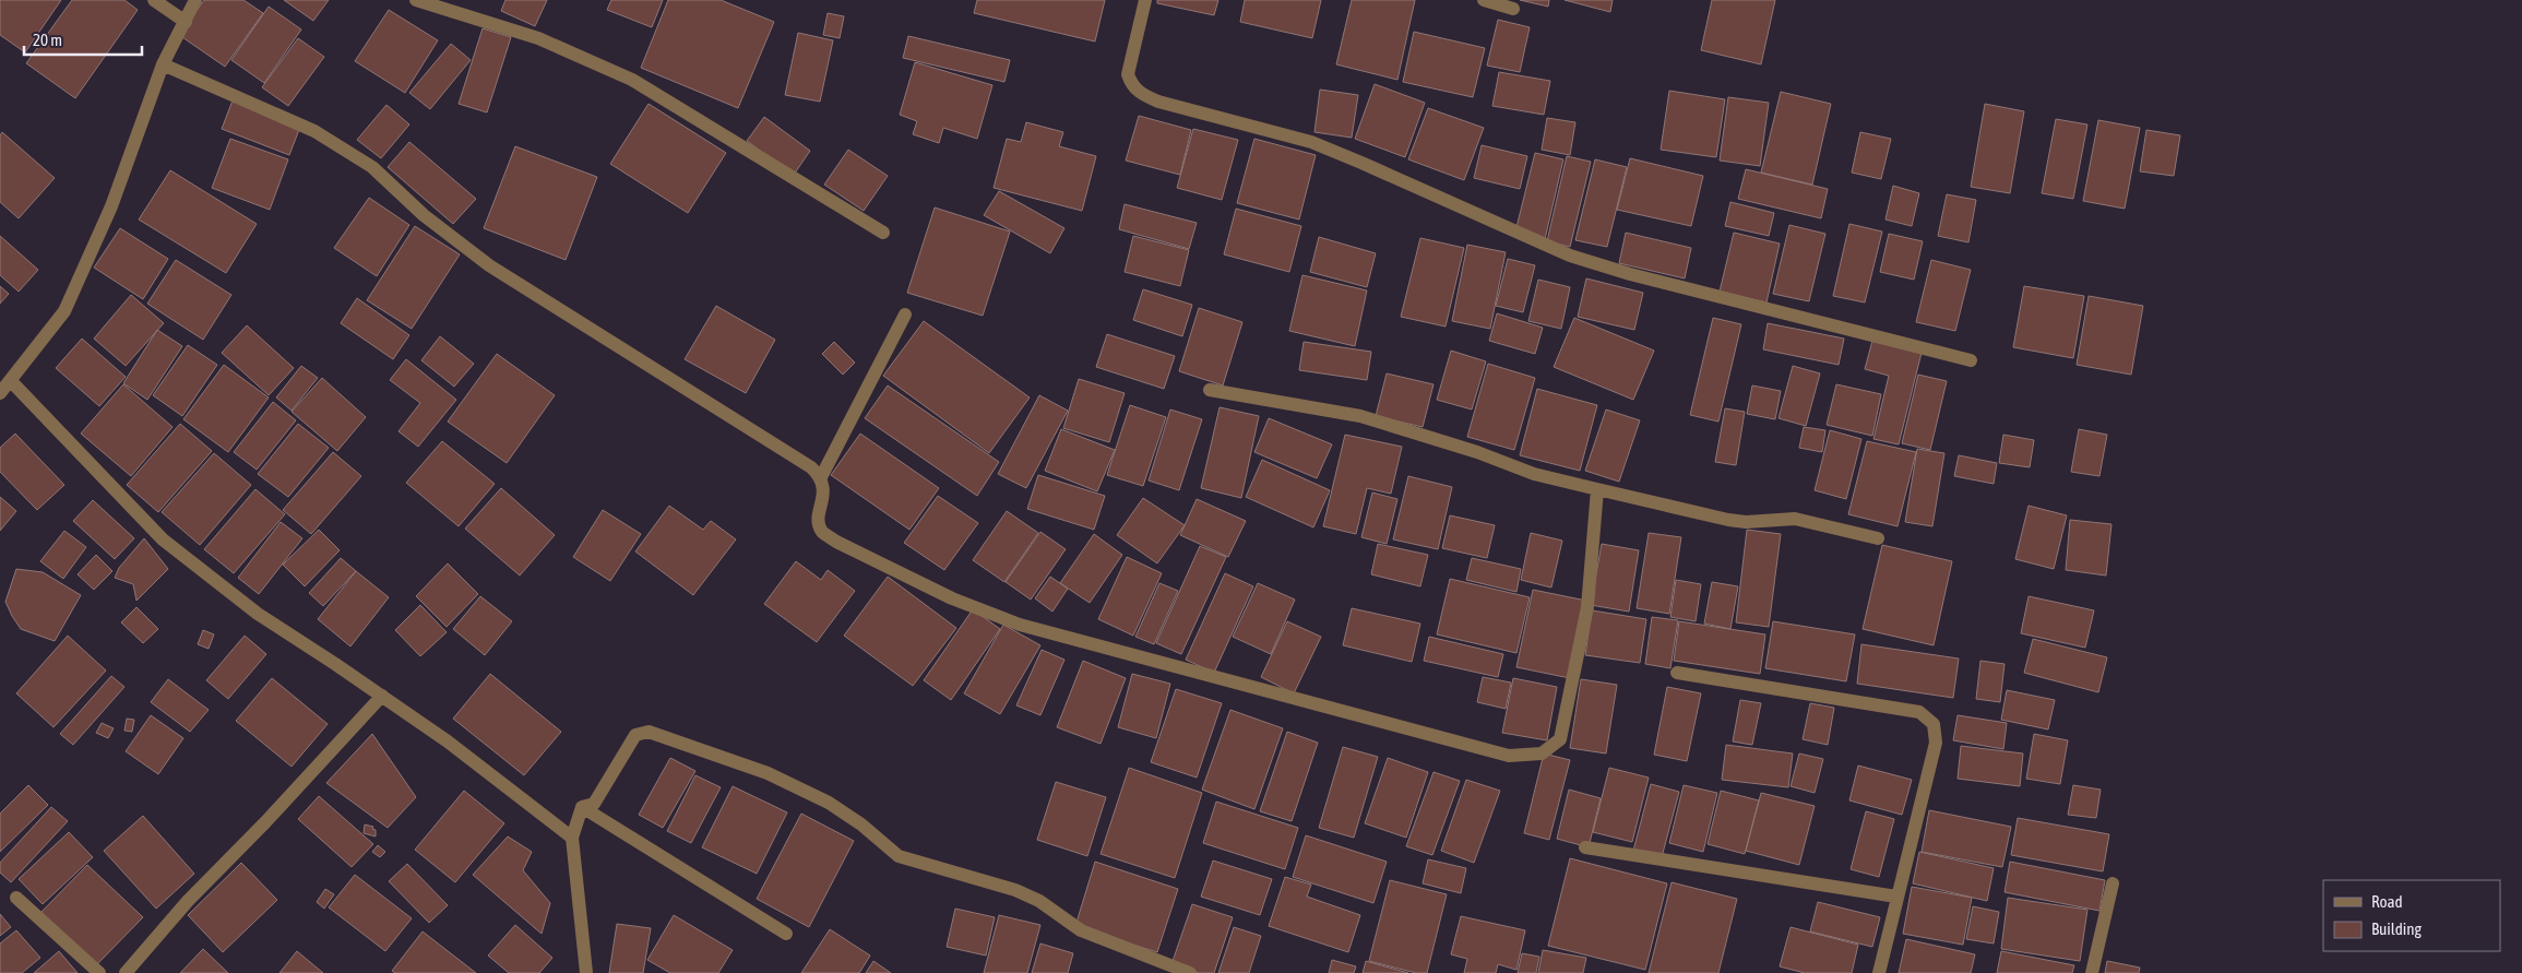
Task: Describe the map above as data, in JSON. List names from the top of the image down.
{
  "legend": ["Road", "Building"],
  "scale_bar": "20 m"
}
